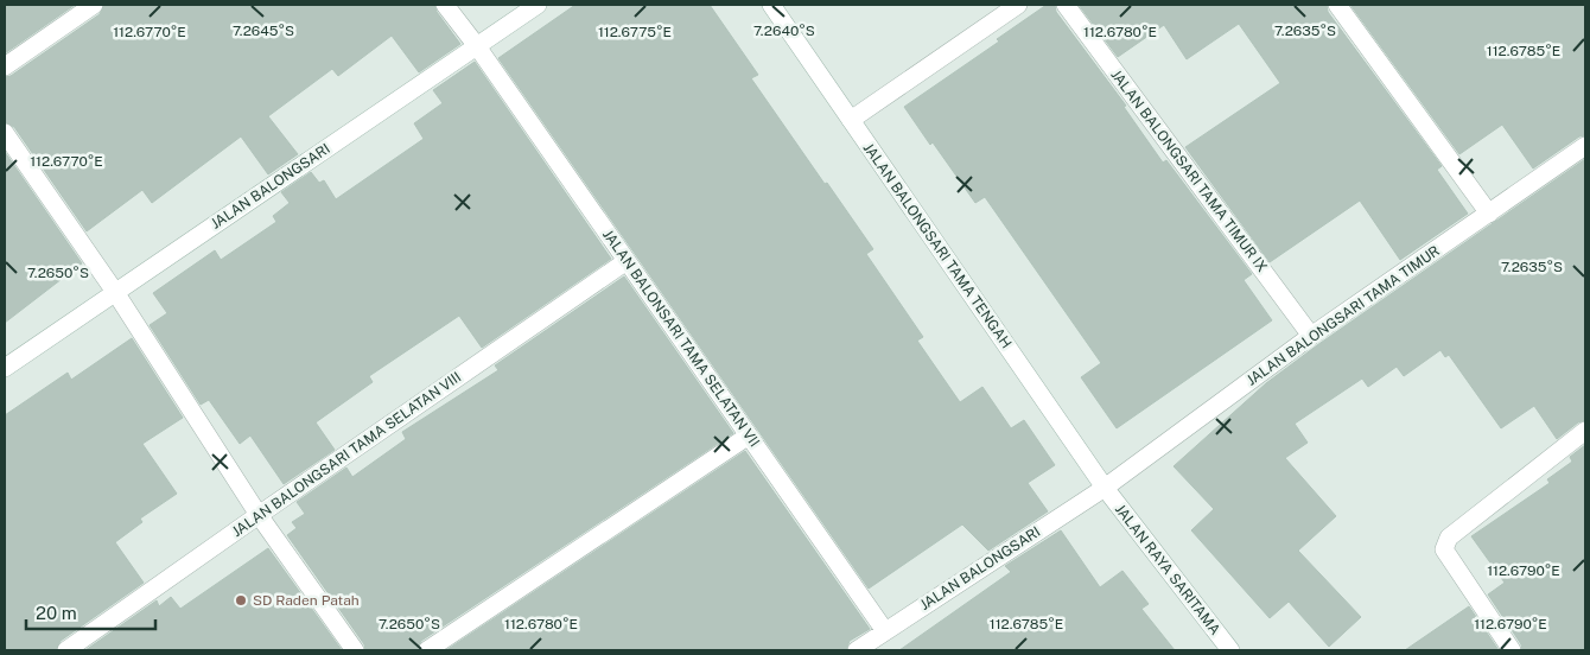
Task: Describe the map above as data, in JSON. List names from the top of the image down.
{
  "streets": {
    "street": [
      "JALAN BALONGSARI TAMA TIMUR IX",
      "JALAN BALONGSARI",
      "JALAN BALONGSARI TAMA TENGAH",
      "JALAN BALONGSARI TAMA TIMUR",
      "JALAN BALONSARI TAMA SELATAN VII",
      "JALAN BALONGSARI TAMA SELATAN VIII",
      "JALAN RAYA SARITAMA"
    ]
  },
  "crossings": [
    ["JALAN BALONGSARI TAMA TIMUR IX", "JALAN BALONGSARI TAMA TIMUR"],
    ["JALAN BALONGSARI", "JALAN BALONGSARI TAMA TENGAH"],
    ["JALAN BALONGSARI", "JALAN BALONGSARI TAMA TIMUR"],
    ["JALAN BALONGSARI", "JALAN BALONSARI TAMA SELATAN VII"],
    ["JALAN BALONGSARI", "JALAN RAYA SARITAMA"],
    ["JALAN BALONGSARI TAMA TENGAH", "JALAN BALONGSARI TAMA TIMUR"],
    ["JALAN BALONGSARI TAMA TENGAH", "JALAN RAYA SARITAMA"],
    ["JALAN BALONGSARI TAMA TIMUR", "JALAN RAYA SARITAMA"],
    ["JALAN BALONSARI TAMA SELATAN VII", "JALAN BALONGSARI TAMA SELATAN VIII"]
  ],
  "places": ["SD Raden Patah"],
  "scale_bar": "20 m",
  "coordinates": [
    "7.2645°S",
    "7.2640°S",
    "7.2635°S",
    "112.6780°E",
    "112.6770°E",
    "112.6775°E",
    "112.6785°E",
    "7.2650°S",
    "112.6790°E"
  ]
}
